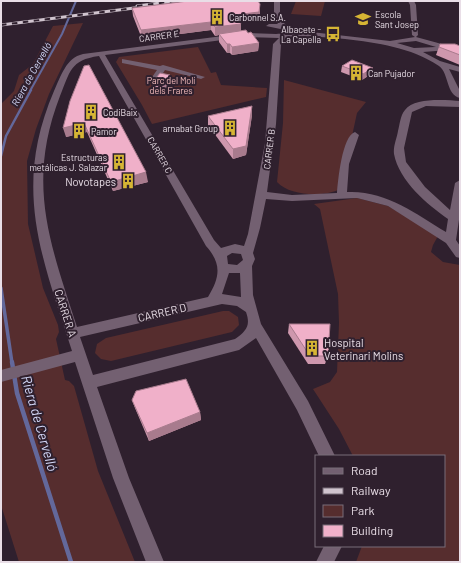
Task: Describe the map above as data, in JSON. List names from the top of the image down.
{
  "streets": {
    "street": [
      "CARRER E",
      "CARRER B",
      "CARRER C",
      "CARRER D",
      "CARRER A"
    ]
  },
  "crossings": [
    ["CARRER E", "CARRER C"],
    ["CARRER E", "CARRER A"],
    ["CARRER B", "CARRER C"],
    ["CARRER B", "CARRER D"],
    ["CARRER D", "CARRER A"]
  ],
  "water": ["Riera de Cervelló"],
  "parks": ["Parc del Molí dels Frares"],
  "places": {
    "building": [
      "Carbonnel S.A.",
      "Can Pujador",
      "CodiBaix",
      "arnabat Group",
      "Pamor",
      "Estructuras metálicas J. Salazar",
      "Novotapes",
      "Hospital Veterinari Molins"
    ],
    "school or university": ["Escola Sant Josep"],
    "bus stop": ["Albacete - La Capella"]
  },
  "legend": [
    "Road",
    "Railway",
    "Park",
    "Building"
  ]
}
